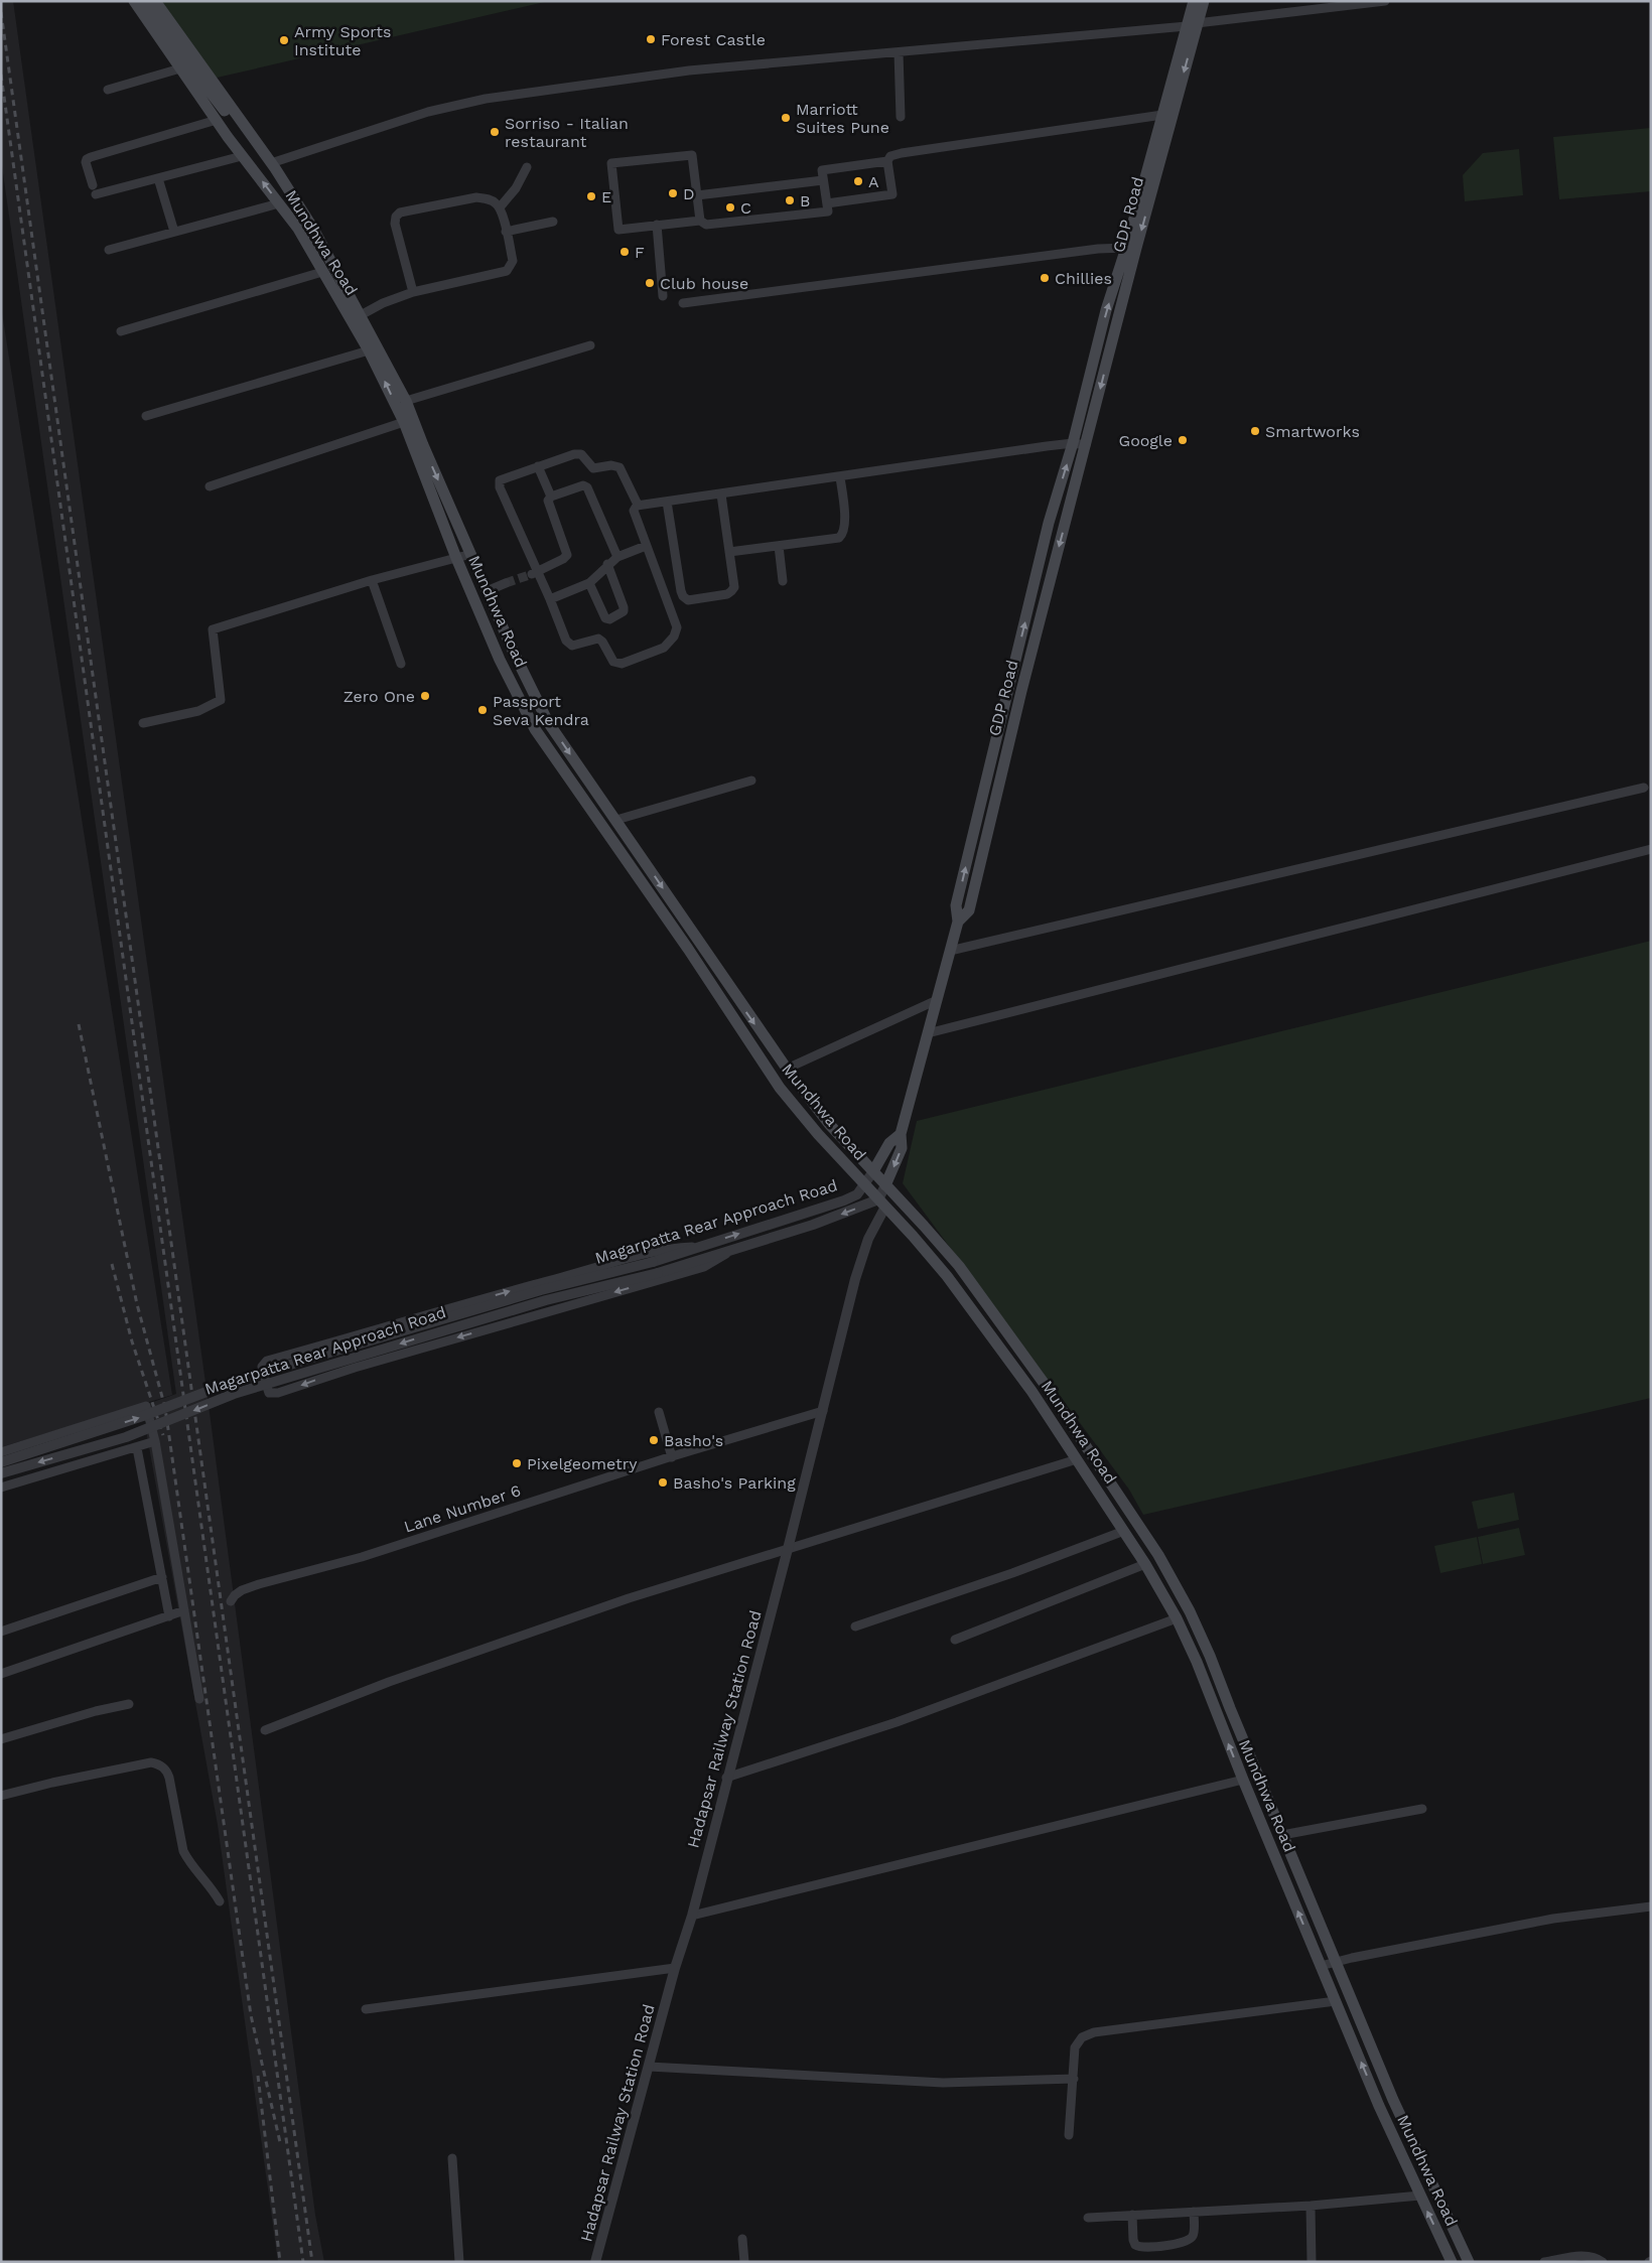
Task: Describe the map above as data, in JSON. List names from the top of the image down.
{
  "streets": {
    "main road": ["GDP Road", "Mundhwa Road", "Magarpatta Rear Approach Road"],
    "street": ["Lane Number 6", "Hadapsar Railway Station Road"]
  },
  "crossings": [
    ["Mundhwa Road", "Magarpatta Rear Approach Road"],
    ["Mundhwa Road", "Hadapsar Railway Station Road"],
    ["Magarpatta Rear Approach Road", "Hadapsar Railway Station Road"],
    ["Lane Number 6", "Hadapsar Railway Station Road"]
  ],
  "places": [
    "Forest Castle",
    "Army Sports Institute",
    "Marriott Suites Pune",
    "Sorriso - Italian restaurant",
    "A",
    "D",
    "E",
    "B",
    "C",
    "F",
    "Chillies",
    "Club house",
    "Smartworks",
    "Google",
    "Zero One",
    "Passport Seva Kendra",
    "Basho's",
    "Pixelgeometry",
    "Basho's Parking"
  ]
}
